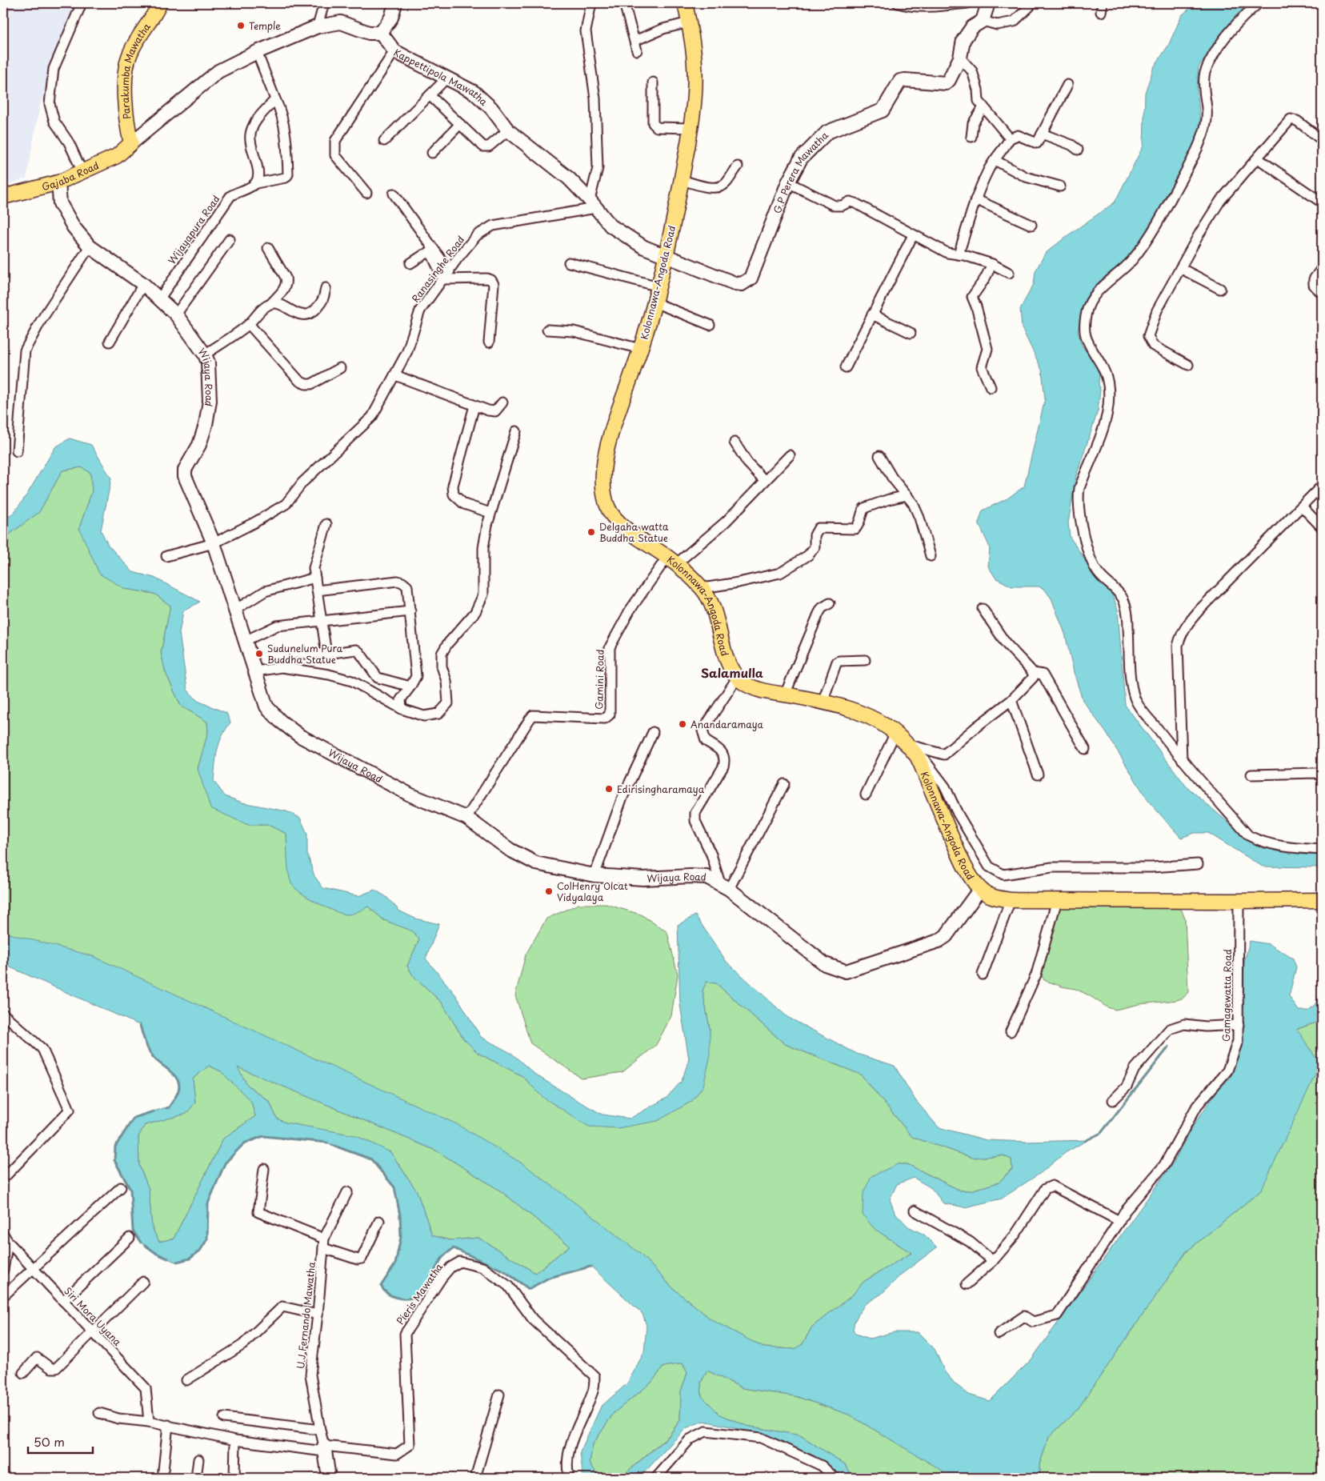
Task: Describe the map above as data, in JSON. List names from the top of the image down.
{
  "streets": {
    "main road": ["Parakumba Mawatha", "Gajaba Road", "Kolonnawa-Angoda Road"],
    "street": [
      "Kappettipola Mawatha",
      "G.P Perera Mawatha",
      "Wijayapura Road",
      "Ranasinghe Road",
      "Wijaya Road",
      "Gamini Road",
      "Gamagewatta Road",
      "Pieris Mawatha",
      "U.J Fernando Mawatha",
      "Siri Mora Uyana"
    ]
  },
  "crossings": [
    ["Parakumba Mawatha", "Gajaba Road"],
    ["Kappettipola Mawatha", "G.P Perera Mawatha"],
    ["Kappettipola Mawatha", "Ranasinghe Road"],
    ["Kappettipola Mawatha", "Kolonnawa-Angoda Road"],
    ["G.P Perera Mawatha", "Kolonnawa-Angoda Road"],
    ["Gajaba Road", "Wijaya Road"],
    ["Wijayapura Road", "Wijaya Road"],
    ["Ranasinghe Road", "Wijaya Road"],
    ["Kolonnawa-Angoda Road", "Wijaya Road"],
    ["Kolonnawa-Angoda Road", "Gamini Road"],
    ["Kolonnawa-Angoda Road", "Gamagewatta Road"],
    ["Wijaya Road", "Gamini Road"],
    ["Pieris Mawatha", "U.J Fernando Mawatha"],
    ["Pieris Mawatha", "Siri Mora Uyana"]
  ],
  "districts": ["Salamulla"],
  "places": [
    "Temple",
    "Delgaha watta Buddha Statue",
    "Sudunelum Pura Buddha Statue",
    "Anandaramaya",
    "Edirisingharamaya",
    "ColHenry Olcat Vidyalaya"
  ],
  "scale_bar": "50 m"
}
